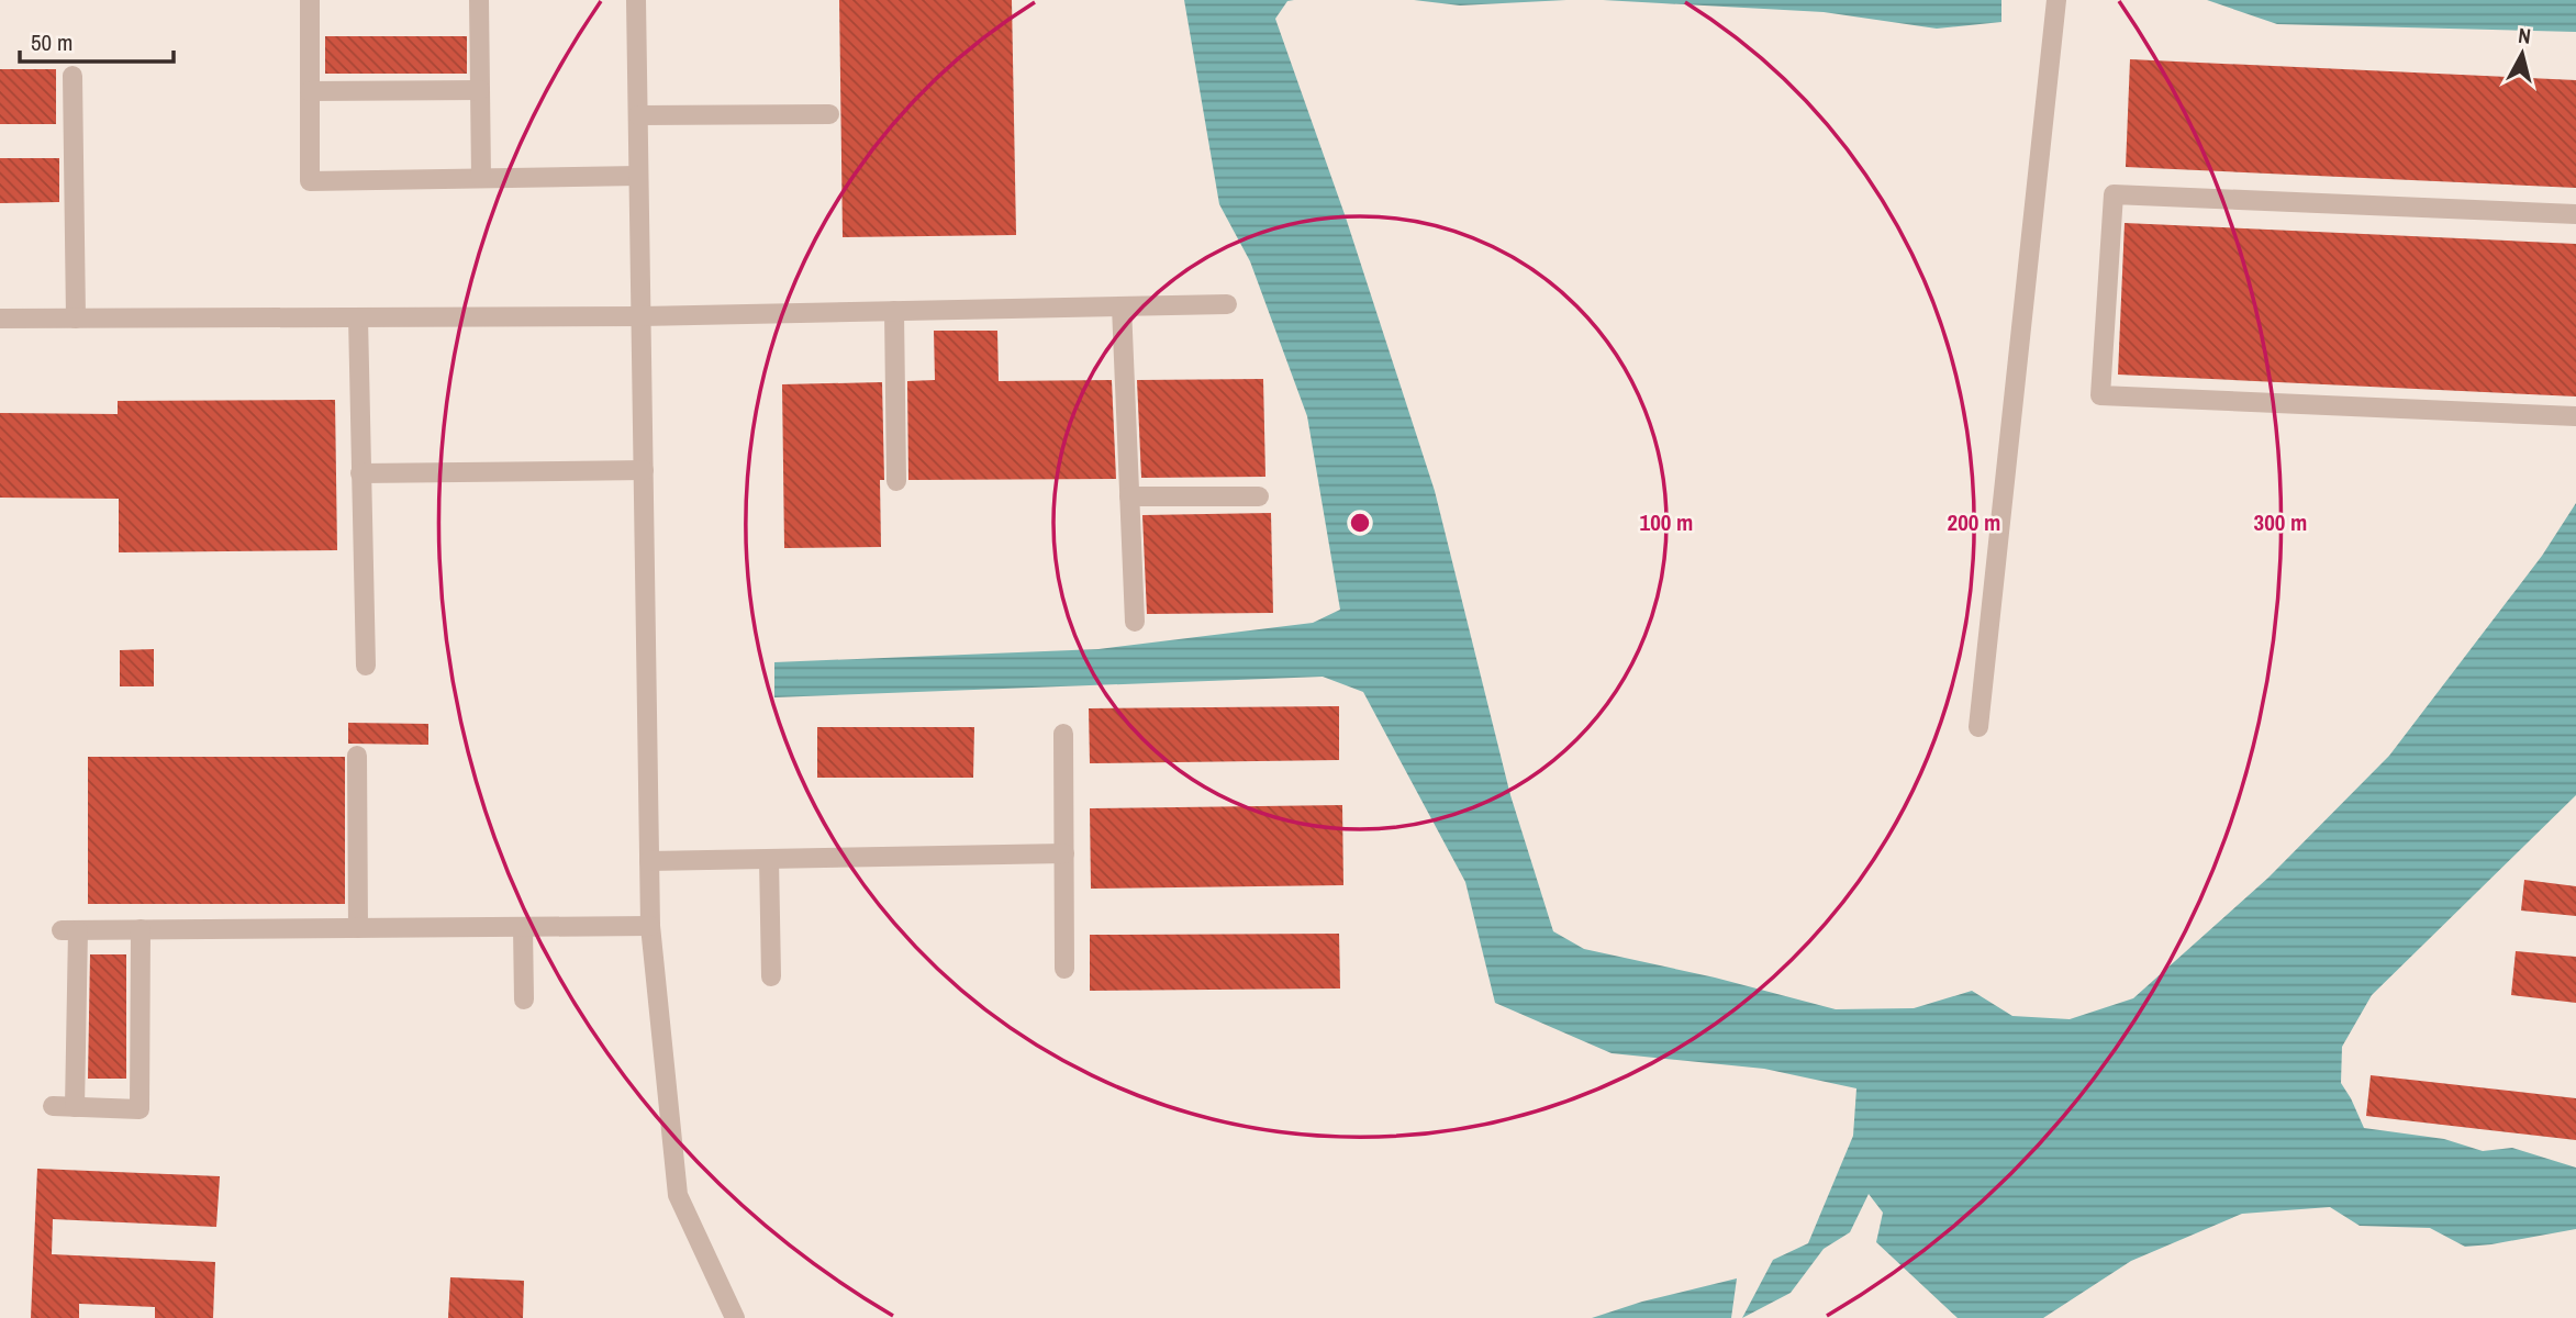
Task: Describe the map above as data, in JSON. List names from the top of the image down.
{
  "scale_bar": "50 m",
  "north": "top",
  "rings": ["100 m", "200 m", "300 m"]
}
